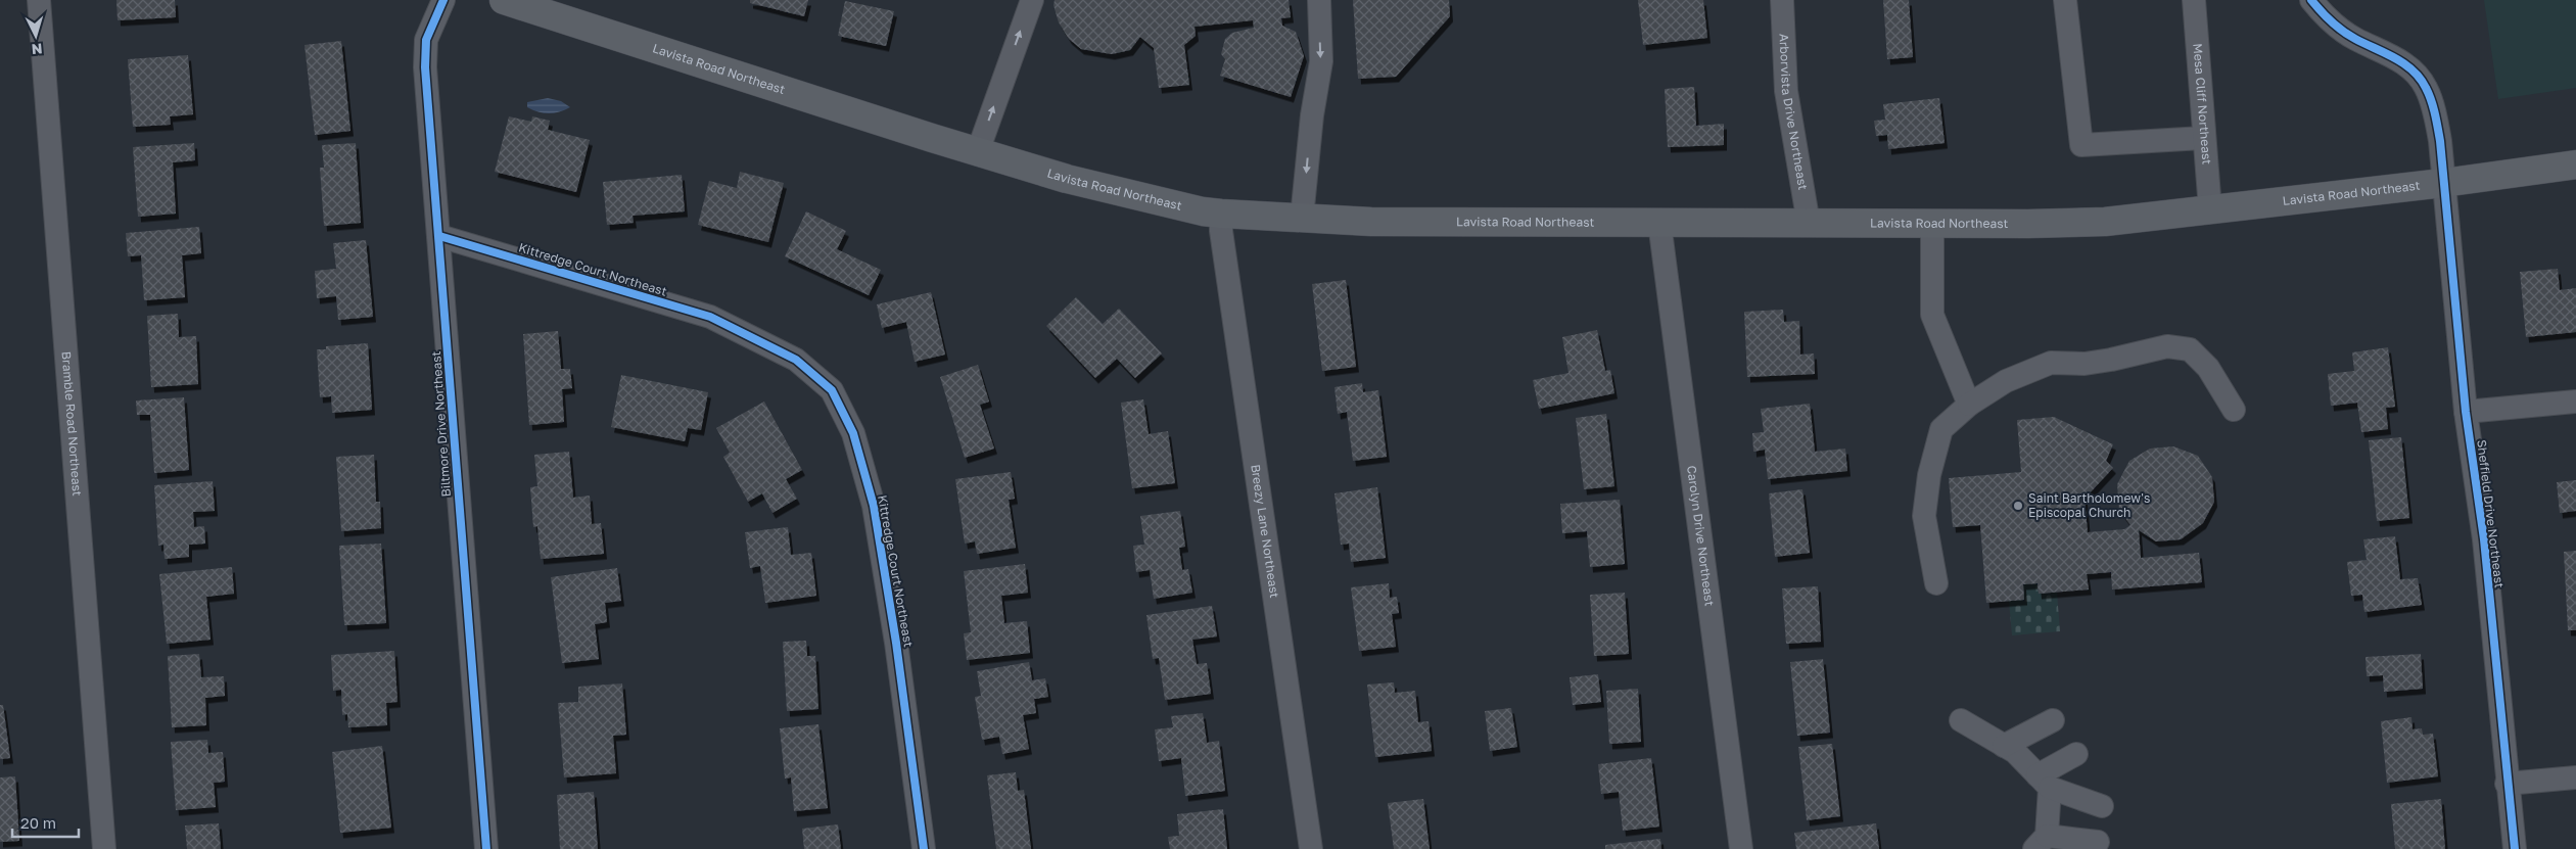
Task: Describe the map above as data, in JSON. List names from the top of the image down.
{
  "streets": {
    "main road": ["Lavista Road Northeast"],
    "street": [
      "Mesa Cliff Northeast",
      "Arborvista Drive Northeast",
      "Kittredge Court Northeast",
      "Biltmore Drive Northeast",
      "Bramble Road Northeast",
      "Sheffield Drive Northeast",
      "Breezy Lane Northeast",
      "Carolyn Drive Northeast"
    ]
  },
  "crossings": [
    ["Lavista Road Northeast", "Mesa Cliff Northeast"],
    ["Lavista Road Northeast", "Arborvista Drive Northeast"],
    ["Lavista Road Northeast", "Sheffield Drive Northeast"],
    ["Lavista Road Northeast", "Breezy Lane Northeast"],
    ["Lavista Road Northeast", "Carolyn Drive Northeast"],
    ["Kittredge Court Northeast", "Biltmore Drive Northeast"]
  ],
  "places": ["Saint Bartholomew's Episcopal Church"],
  "scale_bar": "20 m",
  "north": "bottom"
}
